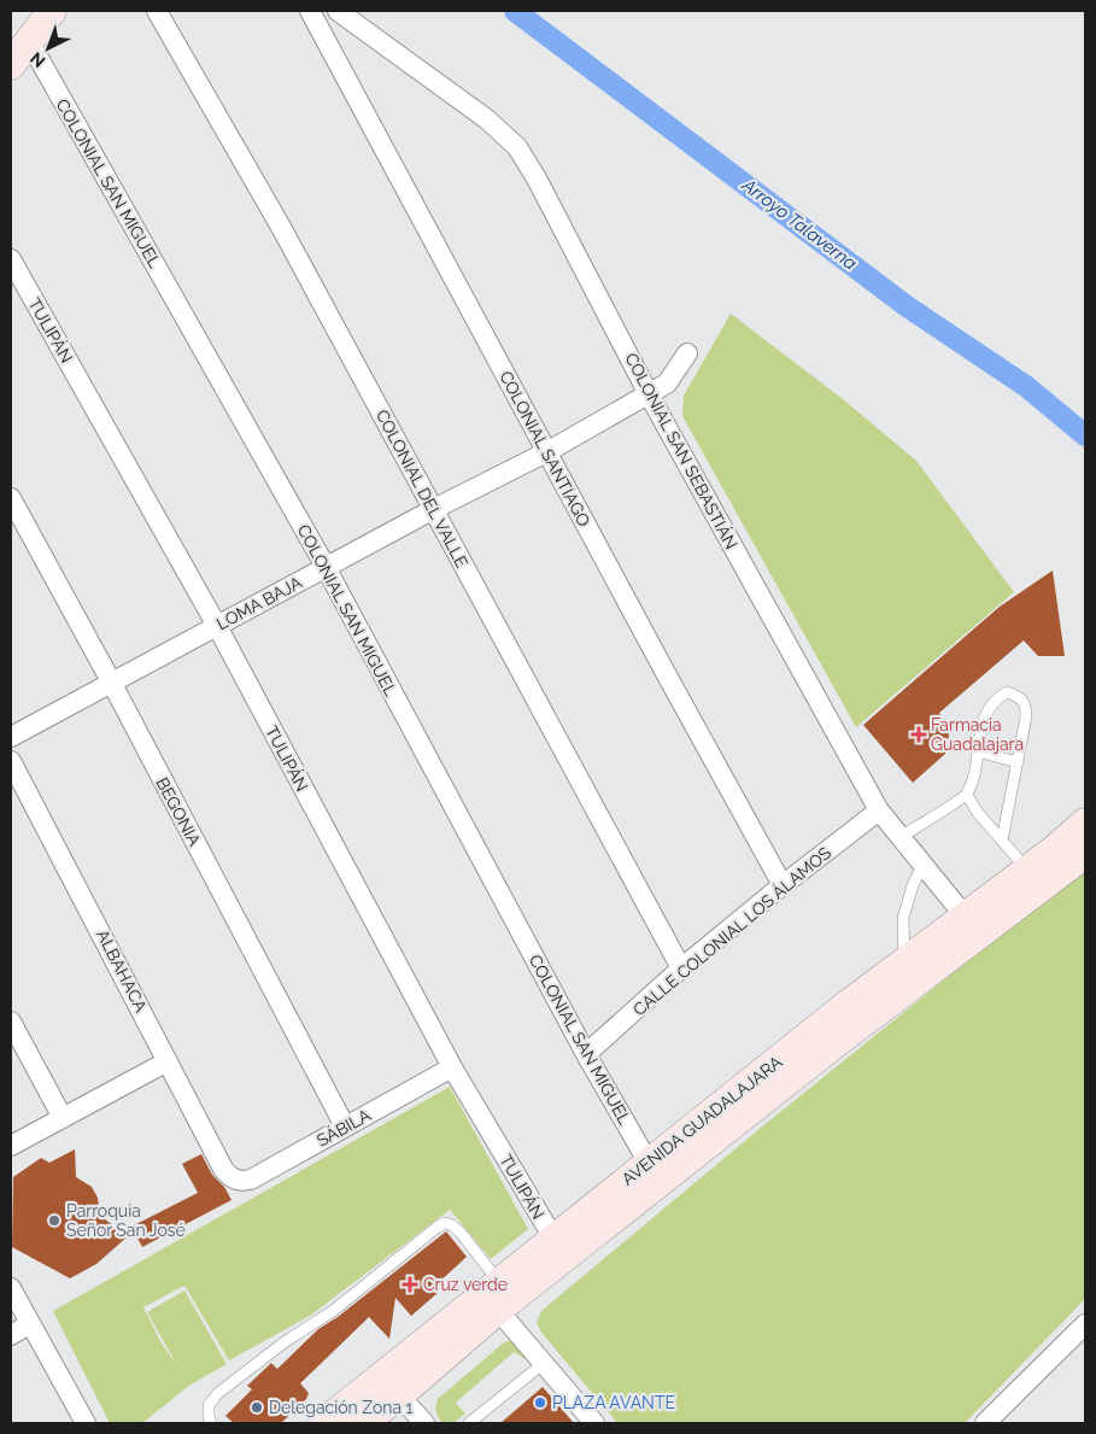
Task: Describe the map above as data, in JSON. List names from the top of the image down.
{
  "streets": {
    "main road": ["AVENIDA GUADALAJARA"],
    "street": [
      "COLONIAL SAN MIGUEL",
      "TULIPÁN",
      "COLONIAL SANTIAGO",
      "COLONIAL SAN SEBASTIÁN",
      "COLONIAL DEL VALLE",
      "LOMA BAJA",
      "BEGONIA",
      "CALLE COLONIAL LOS ÁLAMOS",
      "ALBAHACA",
      "SÁBILA"
    ]
  },
  "crossings": [
    ["COLONIAL SAN MIGUEL", "LOMA BAJA"],
    ["COLONIAL SAN MIGUEL", "CALLE COLONIAL LOS ÁLAMOS"],
    ["COLONIAL SAN MIGUEL", "AVENIDA GUADALAJARA"],
    ["TULIPÁN", "LOMA BAJA"],
    ["TULIPÁN", "AVENIDA GUADALAJARA"],
    ["TULIPÁN", "SÁBILA"],
    ["COLONIAL SANTIAGO", "LOMA BAJA"],
    ["COLONIAL SANTIAGO", "CALLE COLONIAL LOS ÁLAMOS"],
    ["COLONIAL SAN SEBASTIÁN", "LOMA BAJA"],
    ["COLONIAL SAN SEBASTIÁN", "CALLE COLONIAL LOS ÁLAMOS"],
    ["COLONIAL SAN SEBASTIÁN", "AVENIDA GUADALAJARA"],
    ["COLONIAL DEL VALLE", "LOMA BAJA"],
    ["COLONIAL DEL VALLE", "CALLE COLONIAL LOS ÁLAMOS"],
    ["LOMA BAJA", "BEGONIA"],
    ["BEGONIA", "SÁBILA"],
    ["ALBAHACA", "SÁBILA"]
  ],
  "water": ["Arroyo Talaverna"],
  "places": {
    "health": ["Farmacia Guadalajara", "Cruz verde"],
    "other": ["Parroquia Señor San José", "PLAZA AVANTE", "Delegación Zona 1"]
  },
  "north": "bottom left"
}
